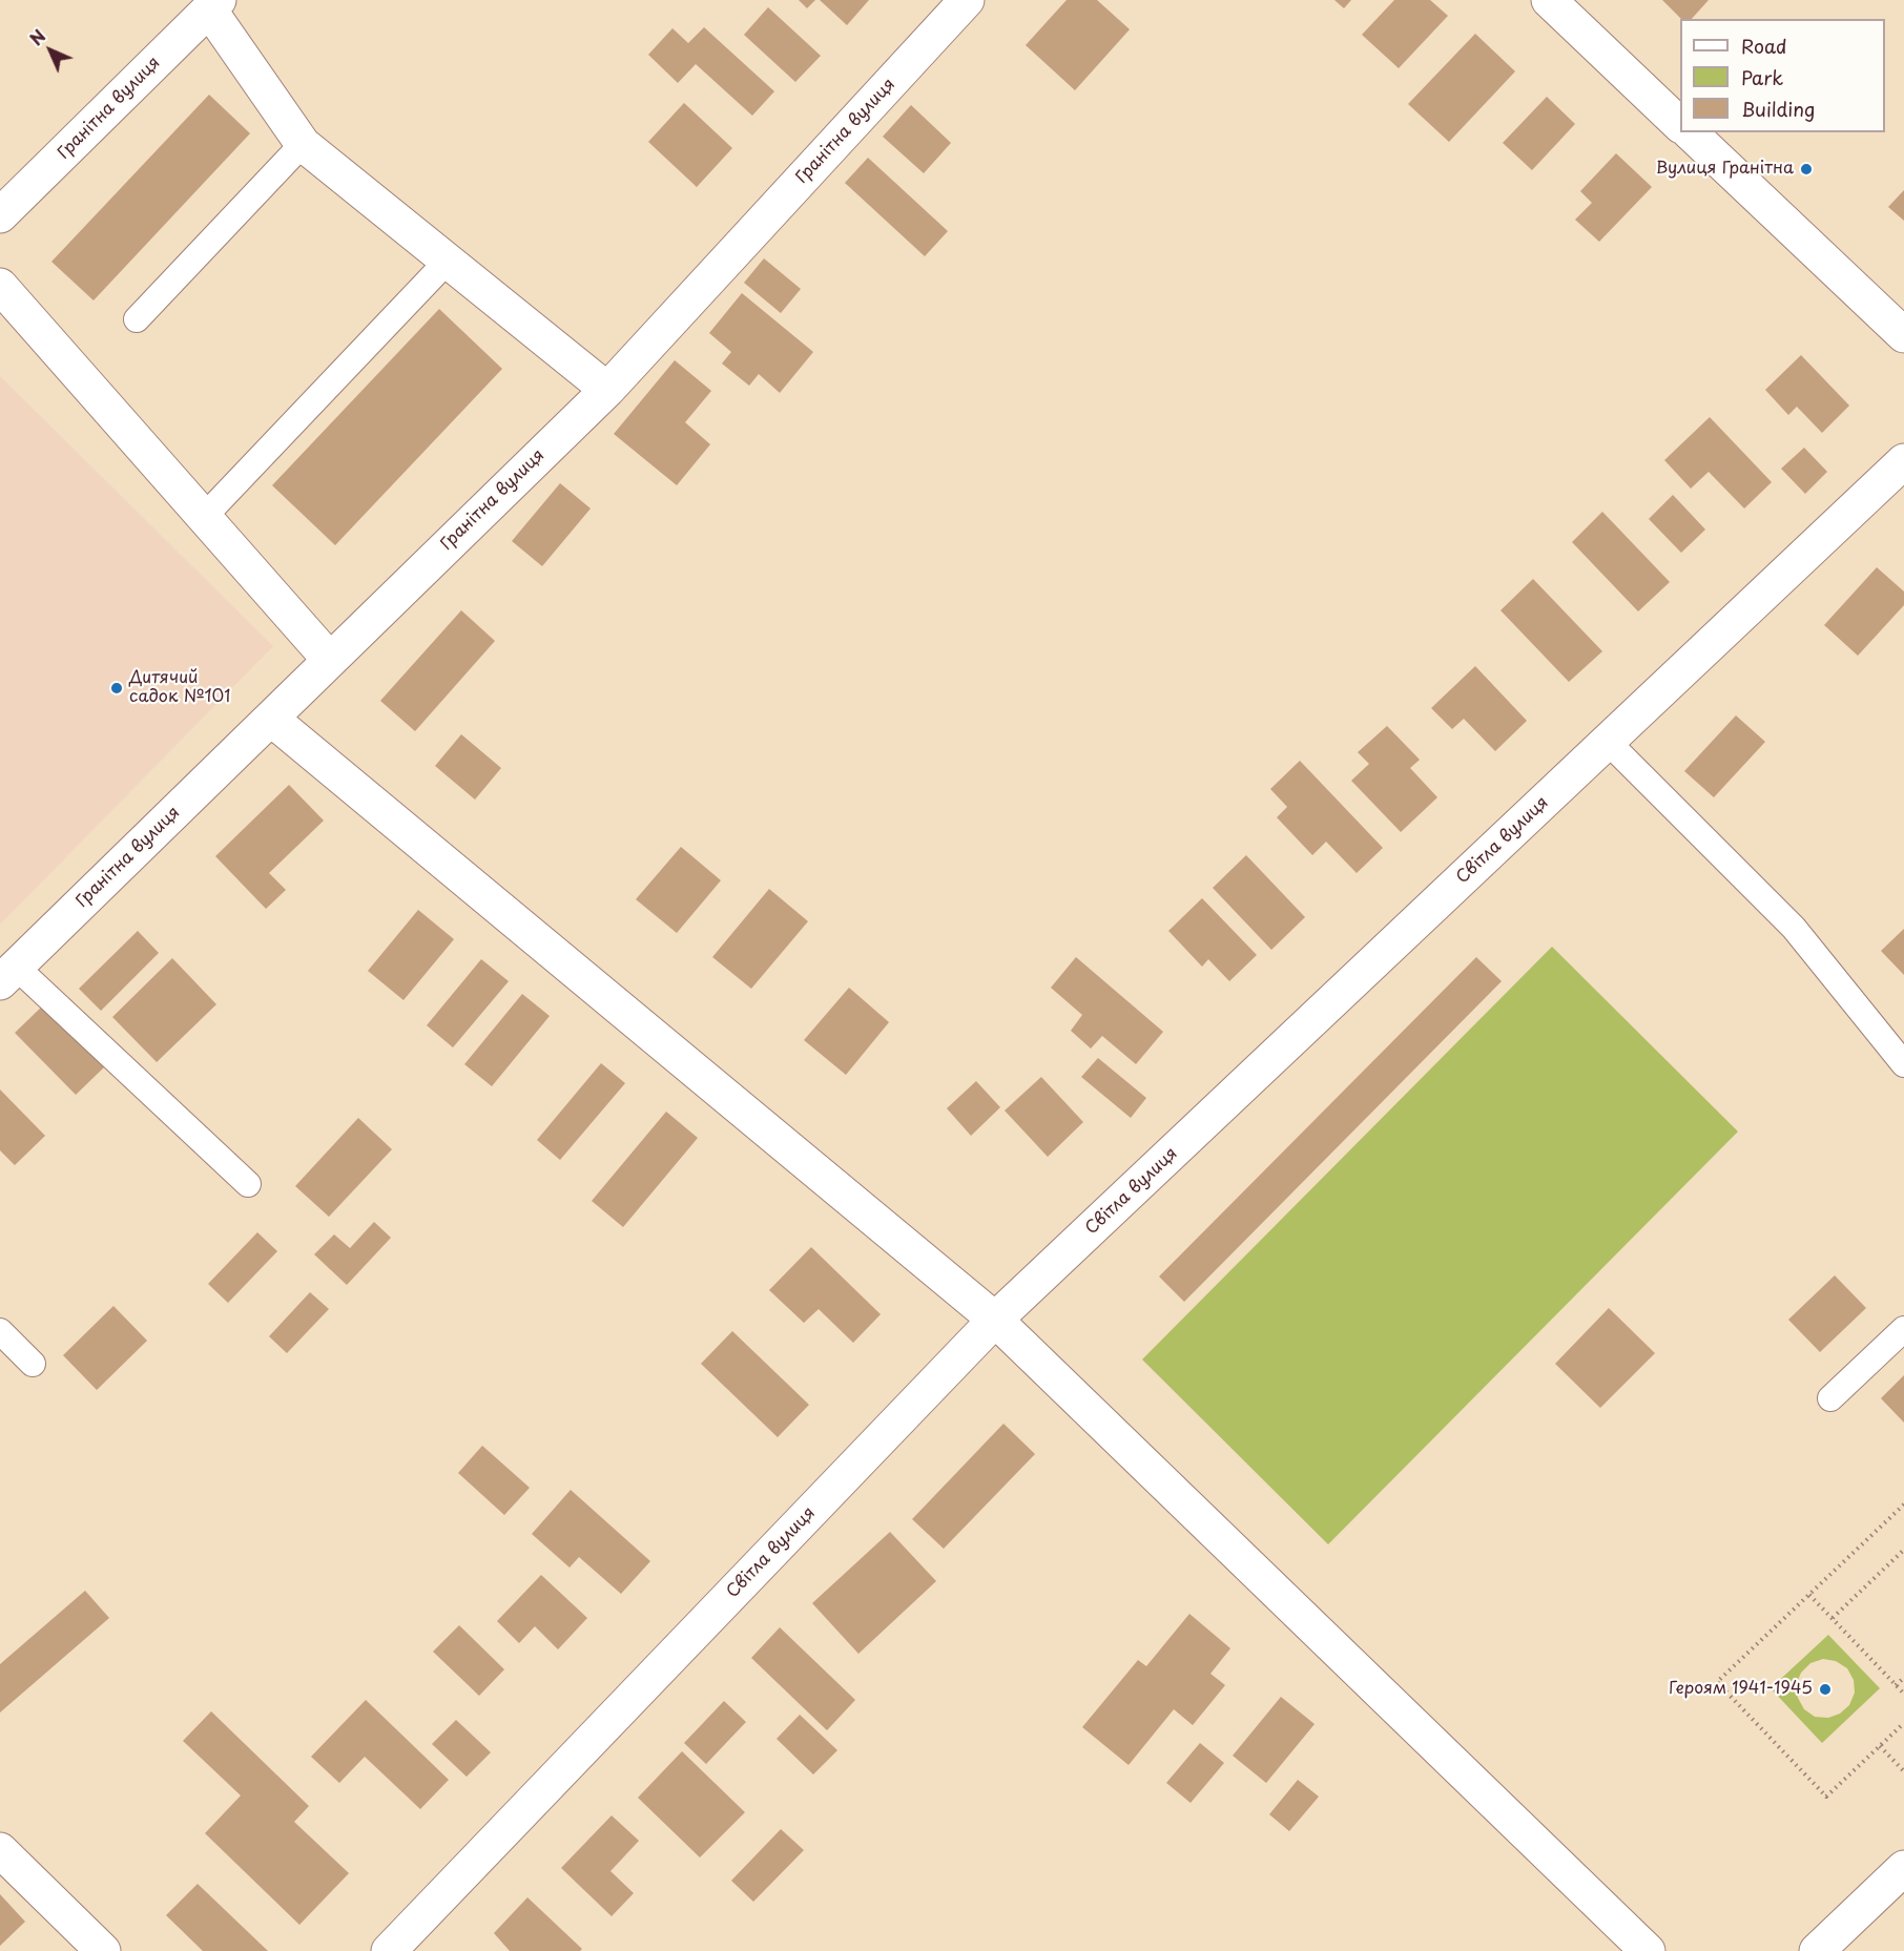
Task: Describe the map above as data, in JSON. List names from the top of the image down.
{
  "streets": {
    "street": ["Гранітна вулиця", "Світла вулиця"]
  },
  "places": ["Вулиця Гранітна", "Дитячий садок №101", "Героям 1941-1945"],
  "legend": ["Road", "Park", "Building"],
  "north": "top left"
}
